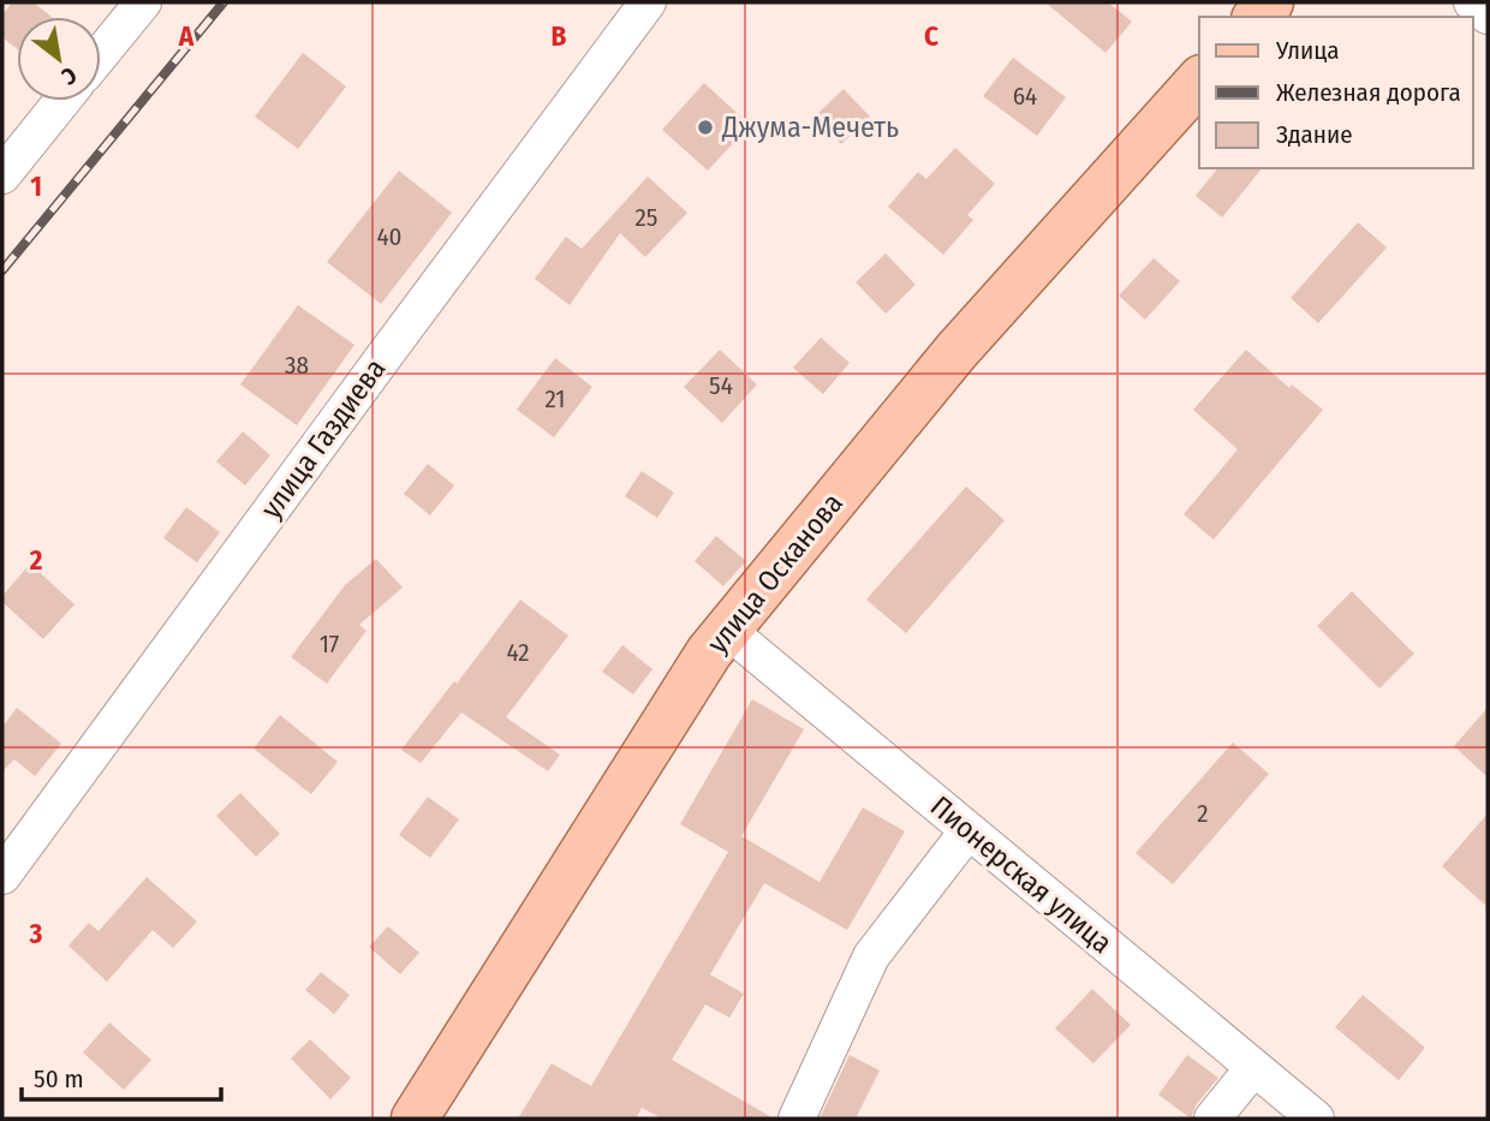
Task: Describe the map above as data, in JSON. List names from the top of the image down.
{
  "streets": {
    "main road": ["улица Осканова"],
    "street": ["улица Газдиева", "Пионерская улица"]
  },
  "crossings": [
    ["улица Осканова", "Пионерская улица"]
  ],
  "places": ["Джума-Мечеть"],
  "house_numbers": [
    "64",
    "25",
    "40",
    "38",
    "54",
    "21",
    "17",
    "42",
    "2"
  ],
  "legend": ["Улица", "Железная дорога", "Здание"],
  "scale_bar": "50 m",
  "north": "bottom right",
  "grid": {
    "columns": ["A", "B", "C"],
    "rows": ["1", "2", "3"]
  }
}
